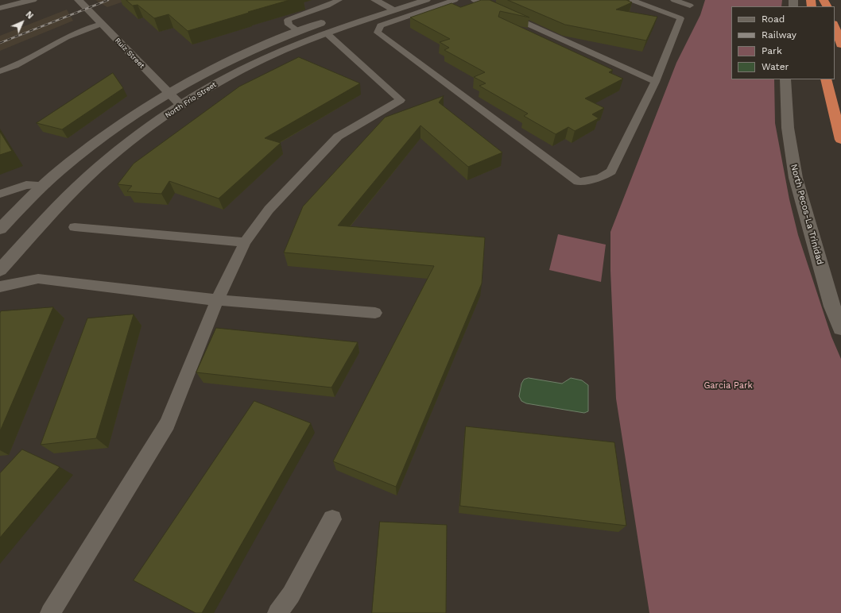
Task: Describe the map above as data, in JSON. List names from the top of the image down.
{
  "streets": {
    "main road": ["Ruiz Street", "North Frio Street", "North Pecos-La Trinidad"]
  },
  "crossings": [
    ["Ruiz Street", "North Frio Street"]
  ],
  "parks": ["Garcia Park"],
  "legend": [
    "Road",
    "Railway",
    "Park",
    "Water"
  ],
  "north": "top right"
}
